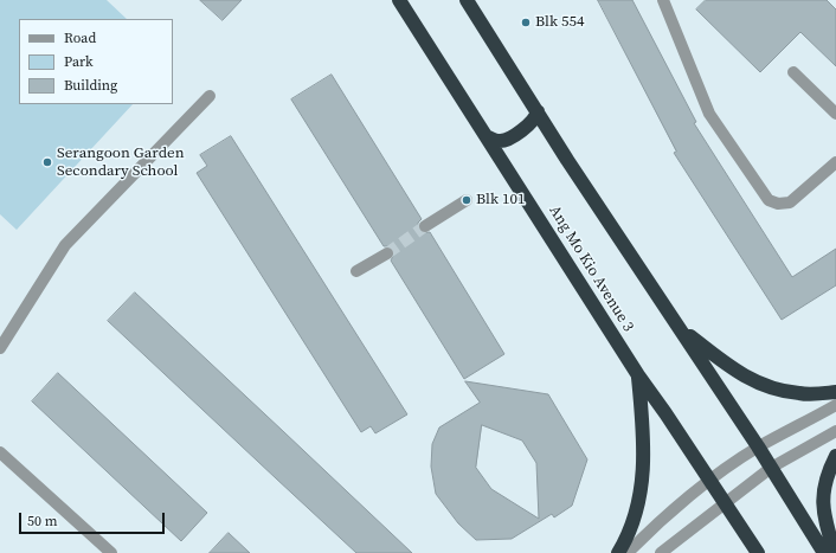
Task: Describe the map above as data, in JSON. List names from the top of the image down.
{
  "streets": {
    "highway": ["Ang Mo Kio Avenue 3"]
  },
  "places": ["Blk 554", "Serangoon Garden Secondary School", "Blk 101"],
  "legend": ["Road", "Park", "Building"],
  "scale_bar": "50 m"
}
